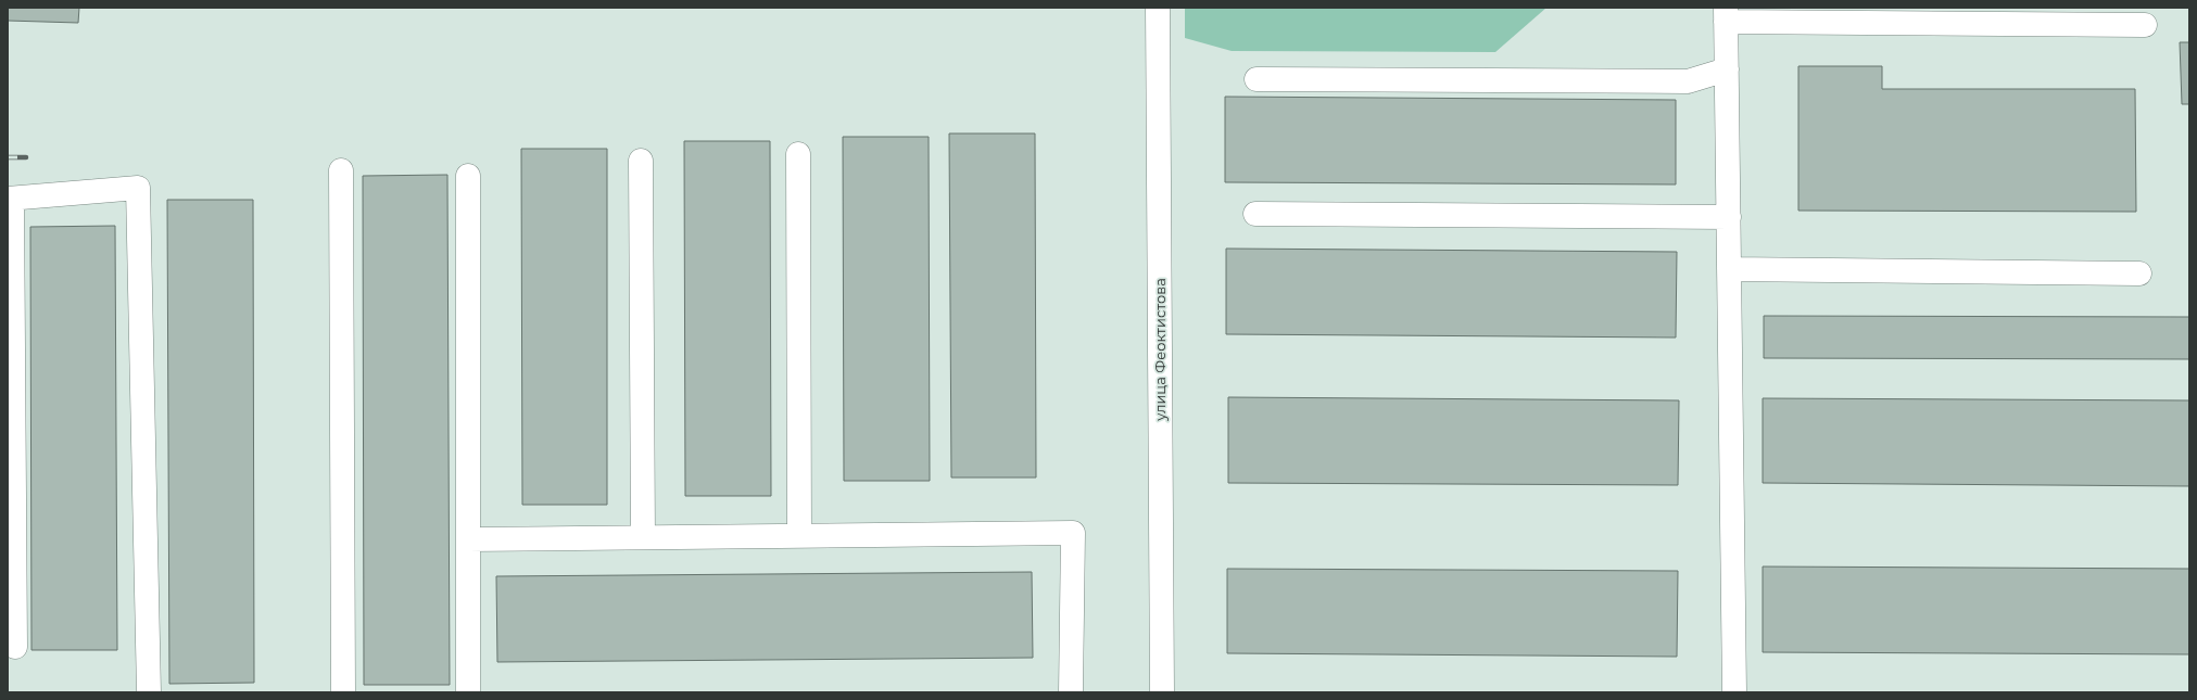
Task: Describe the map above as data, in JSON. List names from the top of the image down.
{
  "streets": {
    "street": ["улица Феоктистова"]
  }
}
